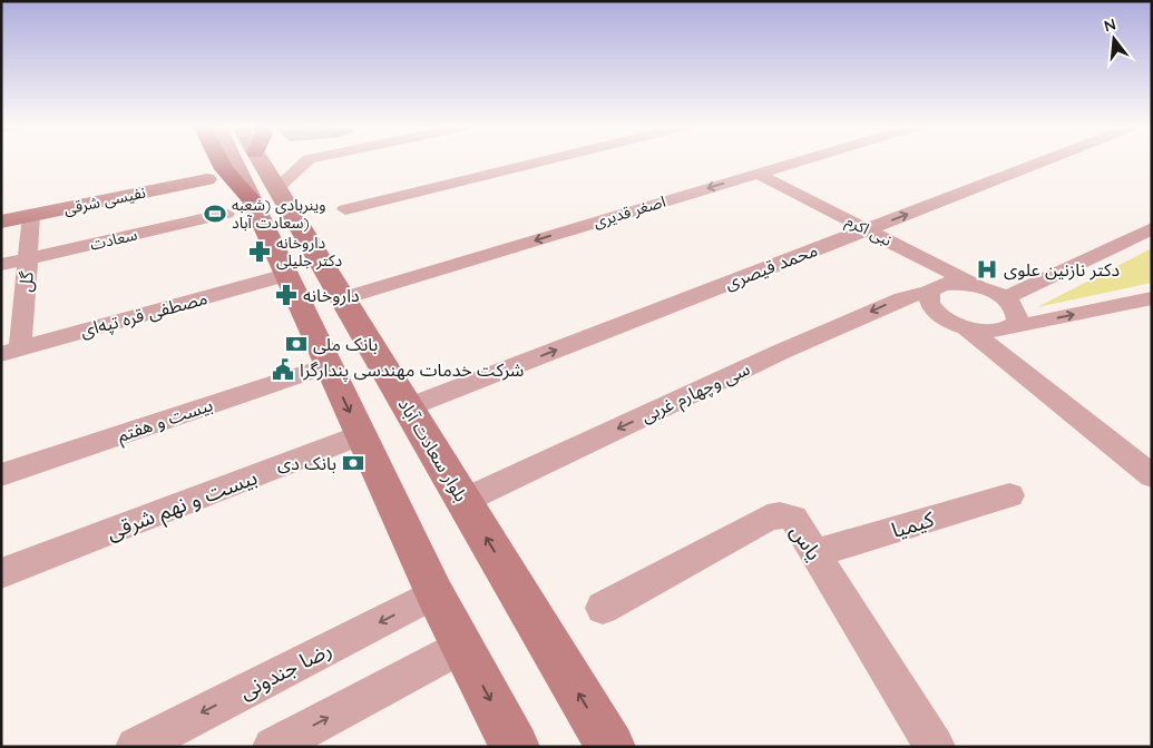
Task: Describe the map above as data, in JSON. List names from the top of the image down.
{
  "streets": {
    "main road": ["نفیسی شرقی", "بلوار سعادت آباد"],
    "street": [
      "اصغر قدیری",
      "نبی اکرم",
      "سعادت",
      "محمد قیصری",
      "گل",
      "مصطفی قره تپه‌ای",
      "سی وچهارم غربی",
      "بیست و هفتم",
      "بیست و نهم شرقی",
      "کیمیا",
      "یاس",
      "رضا جندونی"
    ]
  },
  "crossings": [
    ["نفیسی شرقی", "گل"],
    ["اصغر قدیری", "نبی اکرم"],
    ["اصغر قدیری", "بلوار سعادت آباد"],
    ["نبی اکرم", "محمد قیصری"],
    ["نبی اکرم", "سی وچهارم غربی"],
    ["سعادت", "گل"],
    ["سعادت", "بلوار سعادت آباد"],
    ["محمد قیصری", "بلوار سعادت آباد"],
    ["گل", "مصطفی قره تپه‌ای"],
    ["مصطفی قره تپه‌ای", "بلوار سعادت آباد"],
    ["سی وچهارم غربی", "بلوار سعادت آباد"],
    ["بیست و هفتم", "بلوار سعادت آباد"],
    ["بلوار سعادت آباد", "بیست و نهم شرقی"],
    ["بلوار سعادت آباد", "رضا جندونی"],
    ["کیمیا", "یاس"]
  ],
  "one_way": ["سی وچهارم غربی"],
  "places": {
    "sports": ["وینربادی (شعبه سعادت آباد)"],
    "pharmacy": ["داروخانه دکتر جلیلی", "داروخانه"],
    "hospital": ["دکتر نازنین علوی"],
    "bank": ["بانک ملی", "بانک دی"],
    "public building": ["شرکت خدمات مهندسى پندارگرا"]
  },
  "north": "top"
}
